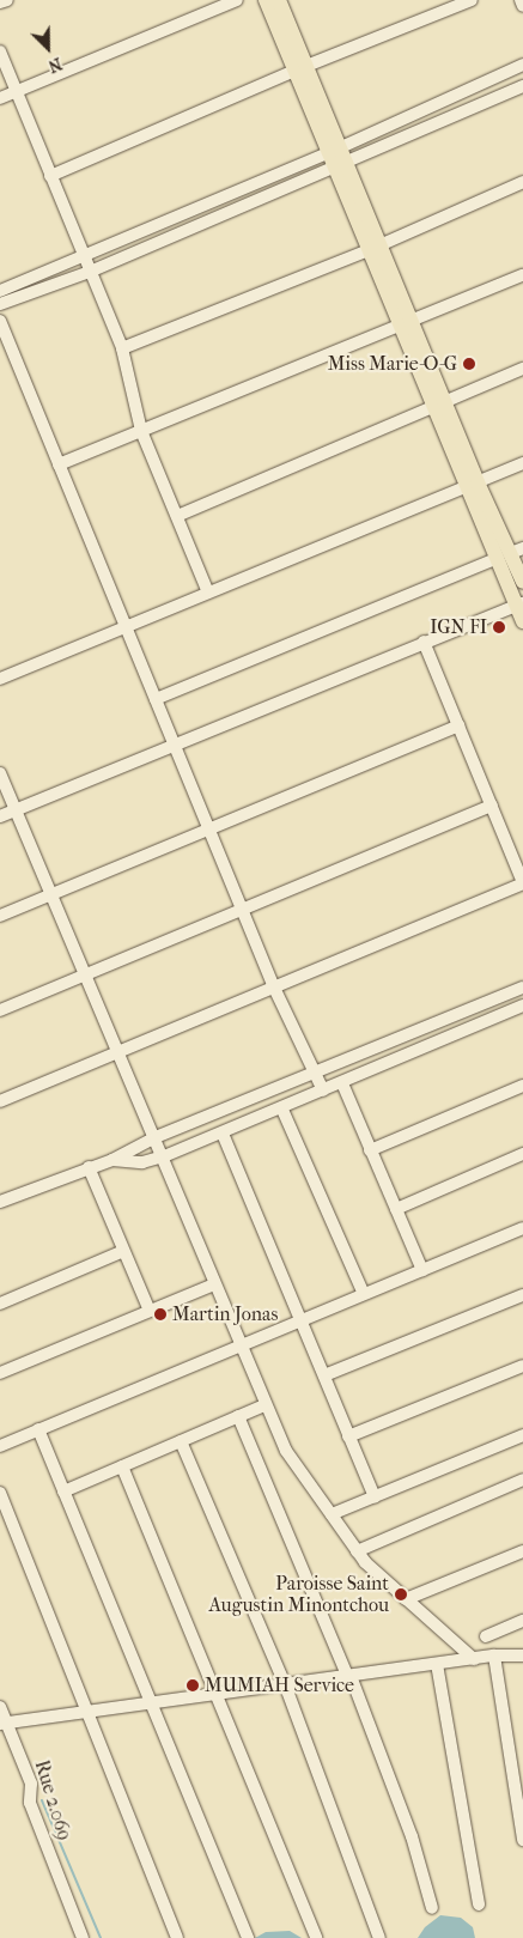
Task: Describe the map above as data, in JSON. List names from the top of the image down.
{
  "streets": {
    "street": ["Rue 2.069"]
  },
  "places": [
    "Miss Marie-O-G",
    "IGN FI",
    "Martin Jonas",
    "Paroisse Saint Augustin Minontchou",
    "MUMIAH Service"
  ],
  "north": "bottom right"
}
